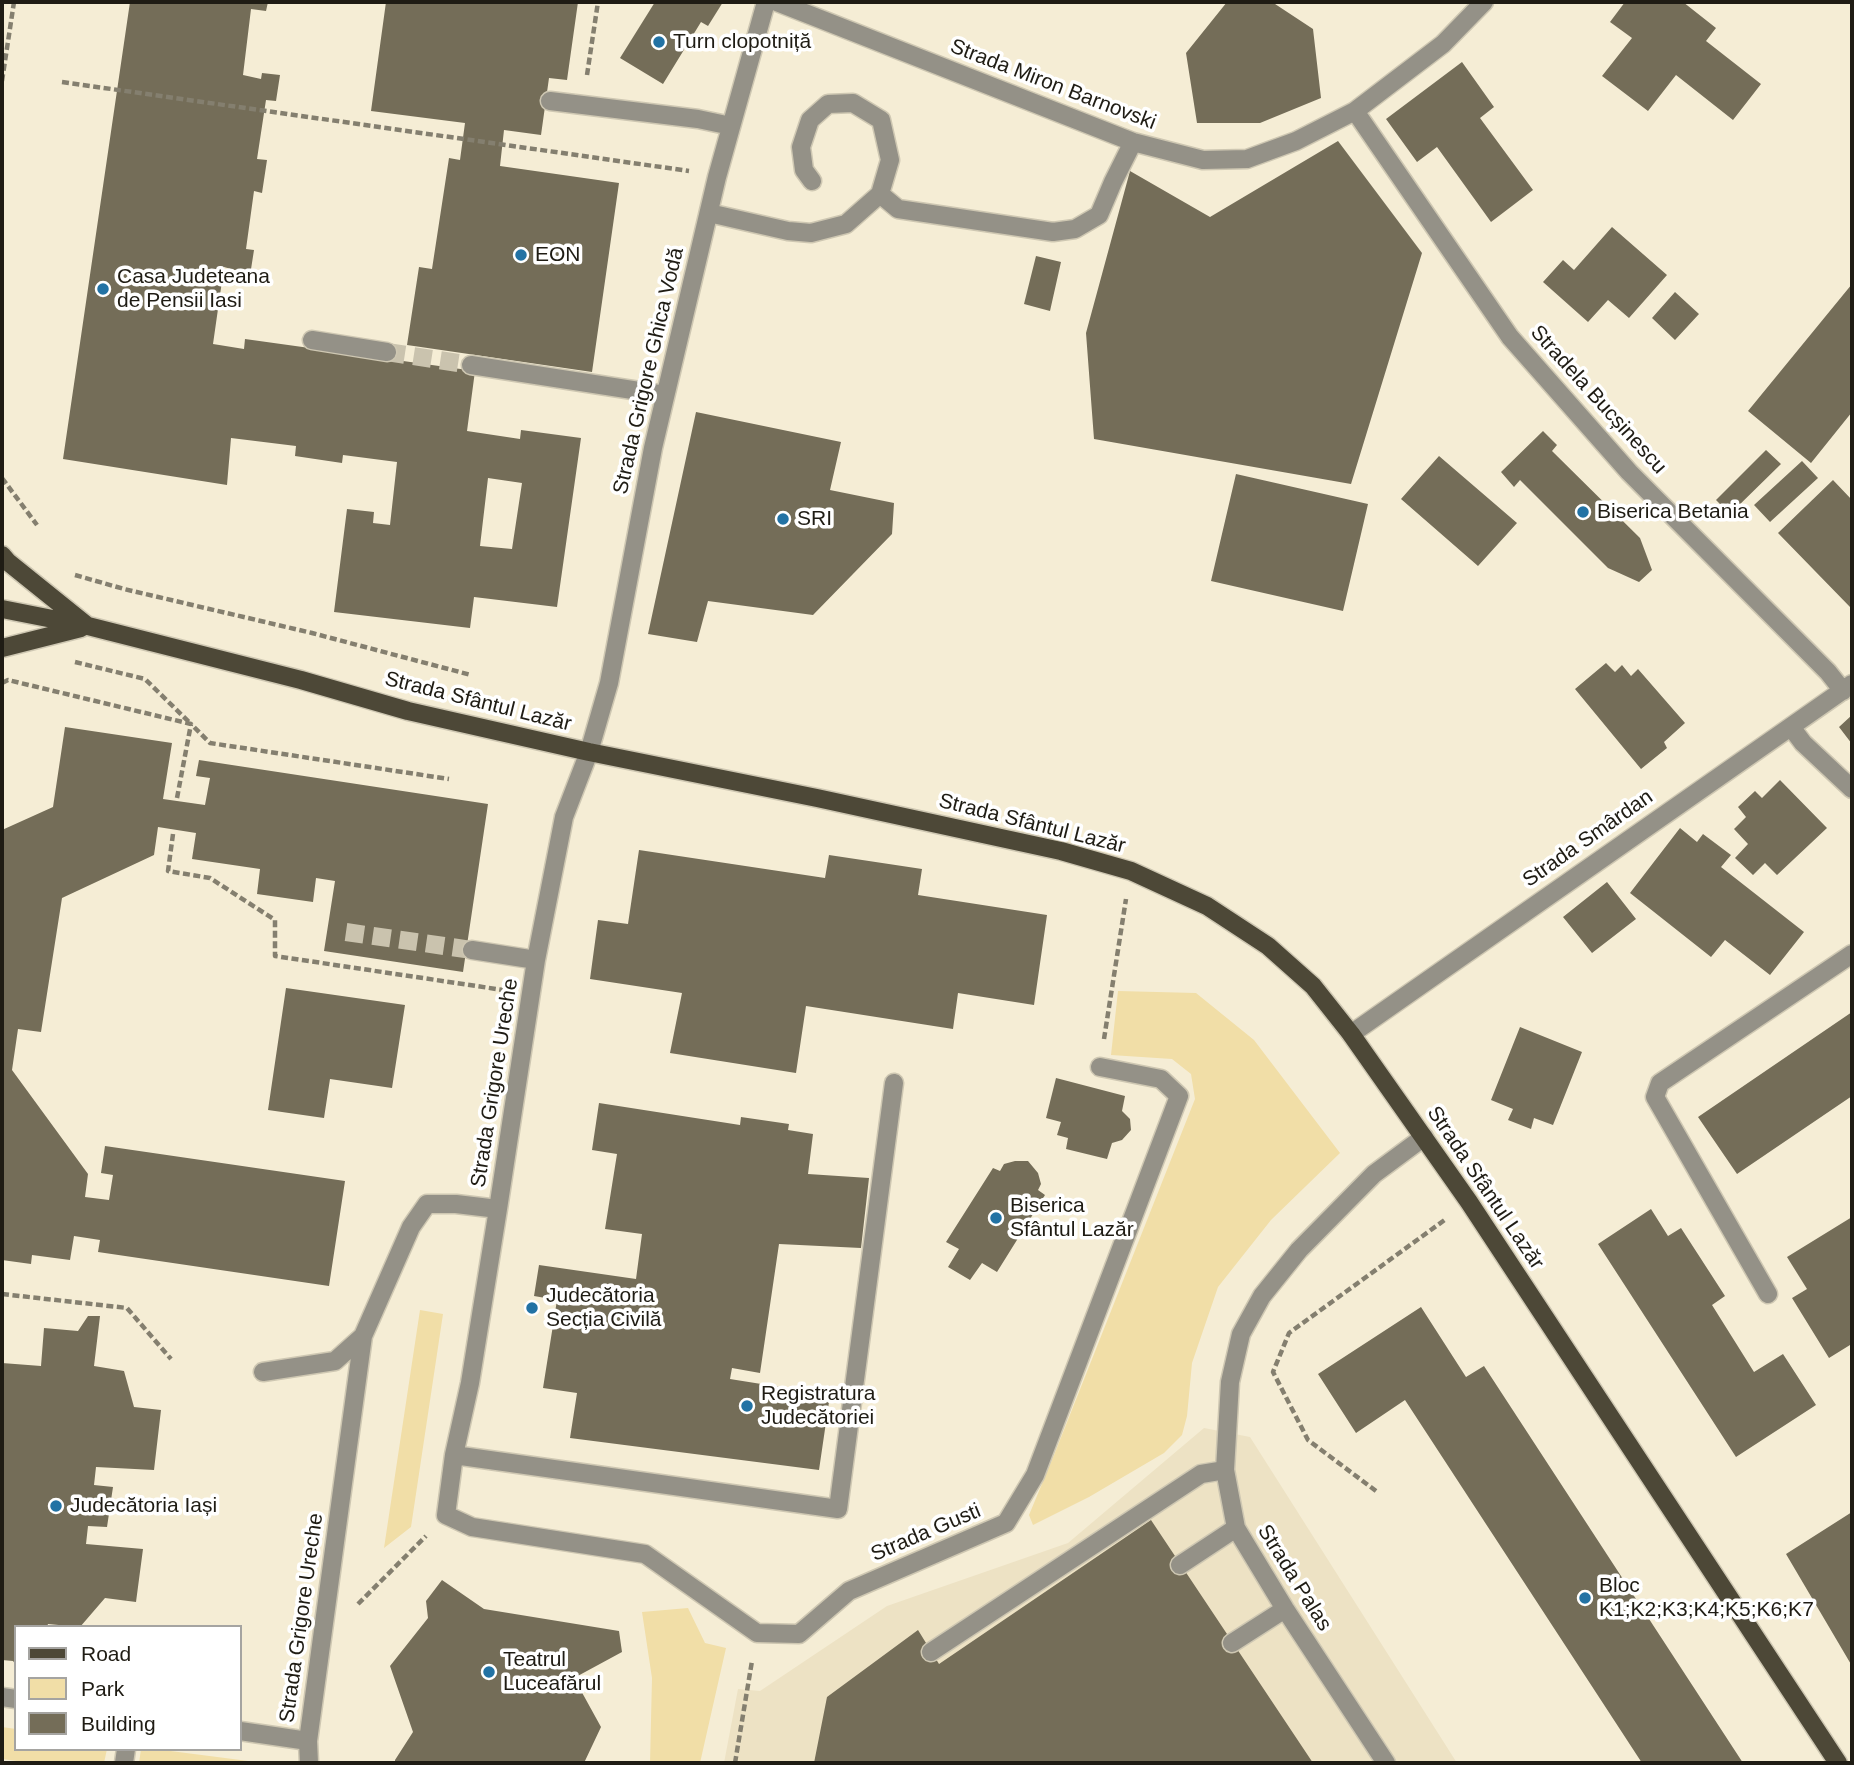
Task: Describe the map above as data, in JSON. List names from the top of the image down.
{
  "streets": {
    "main road": ["Strada Sfântul Lazăr"],
    "street": [
      "Strada Miron Barnovski",
      "Strada Grigore Ghica Vodă",
      "Stradela Bucșinescu",
      "Strada Smârdan",
      "Strada Grigore Ureche",
      "Strada Gusti",
      "Strada Palas"
    ]
  },
  "crossings": [
    ["Strada Miron Barnovski", "Stradela Bucșinescu"],
    ["Strada Grigore Ghica Vodă", "Strada Sfântul Lazăr"],
    ["Strada Grigore Ghica Vodă", "Strada Grigore Ureche"],
    ["Stradela Bucșinescu", "Strada Smârdan"],
    ["Strada Sfântul Lazăr", "Strada Smârdan"],
    ["Strada Sfântul Lazăr", "Strada Grigore Ureche"],
    ["Strada Sfântul Lazăr", "Strada Palas"]
  ],
  "places": [
    "Turn clopotniță",
    "EON",
    "Casa Judeteana de Pensii Iasi",
    "Biserica Betania",
    "SRI",
    "Biserica Sfântul Lazăr",
    "Judecătoria Secția Civilă",
    "Registratura Judecătoriei",
    "Judecătoria Iași",
    "Bloc K1;K2;K3;K4;K5;K6;K7",
    "Teatrul Luceafărul"
  ],
  "legend": ["Road", "Park", "Building"]
}
